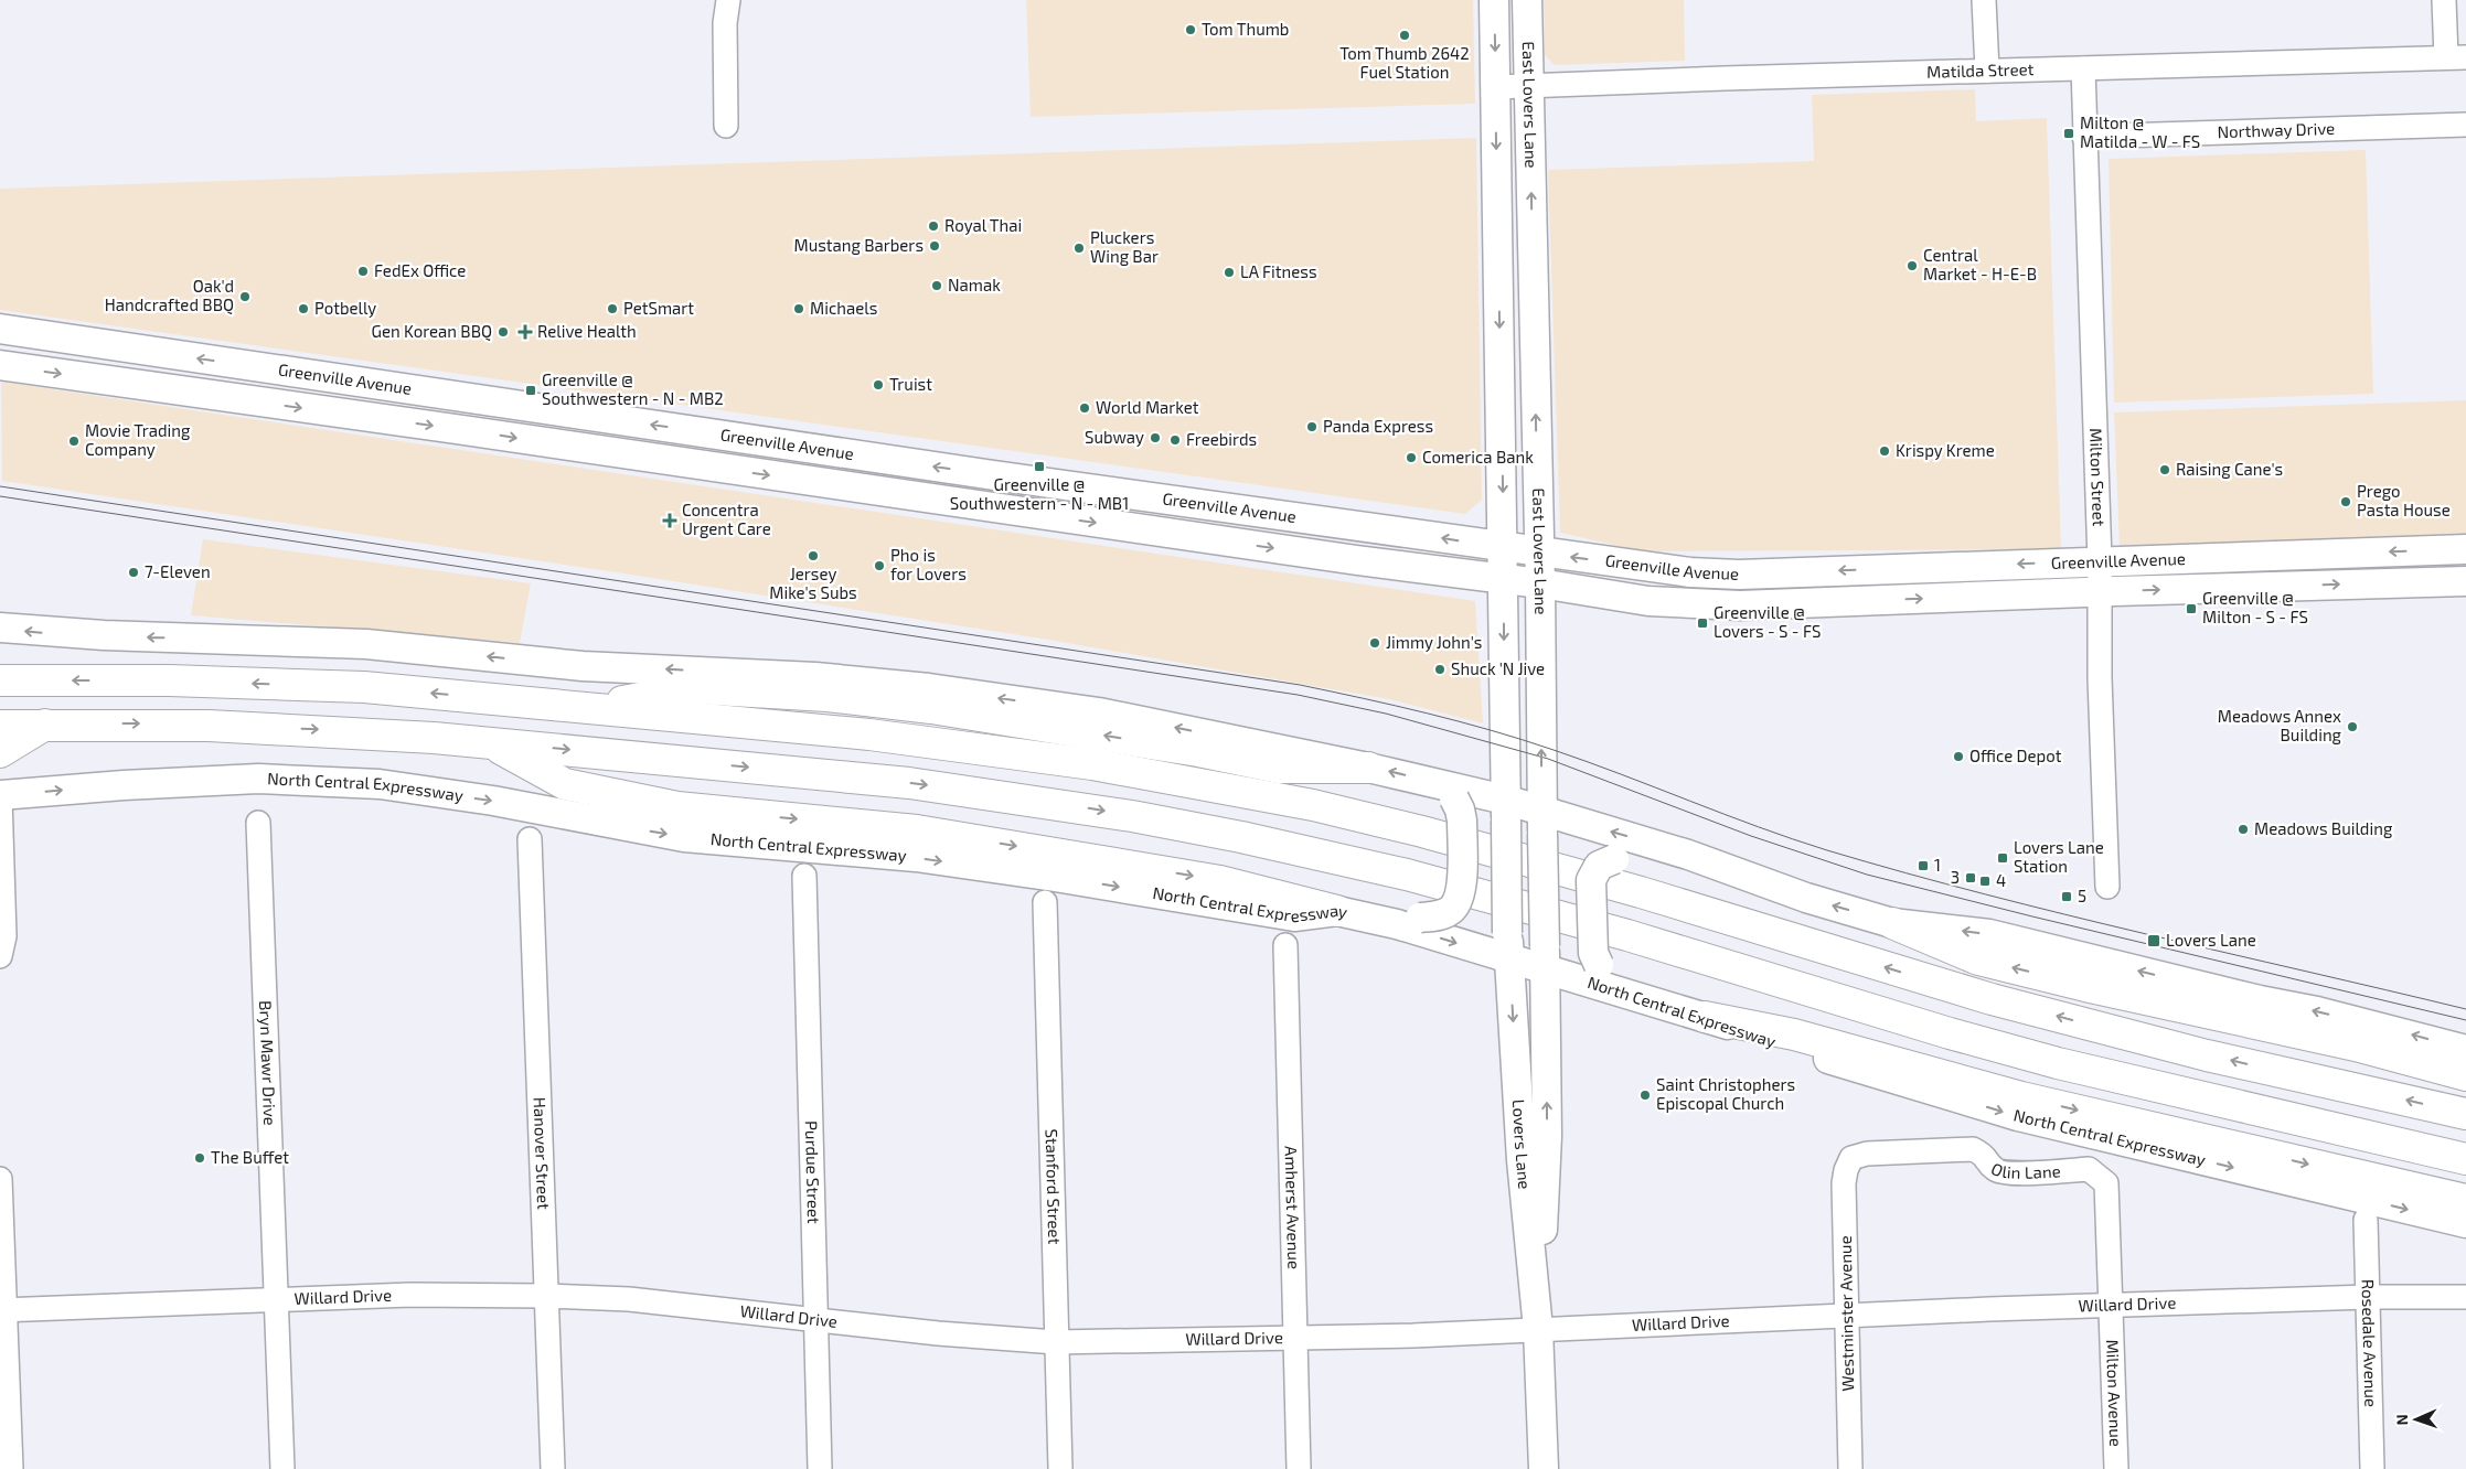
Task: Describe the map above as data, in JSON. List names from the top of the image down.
{
  "streets": {
    "main road": [
      "East Lovers Lane",
      "Greenville Avenue",
      "North Central Expressway",
      "Lovers Lane"
    ],
    "street": [
      "Matilda Street",
      "Northway Drive",
      "Milton Street",
      "Bryn Mawr Drive",
      "Hanover Street",
      "Olin Lane",
      "Purdue Street",
      "Stanford Street",
      "Amherst Avenue",
      "Willard Drive",
      "Westminster Avenue",
      "Rosedale Avenue",
      "Milton Avenue"
    ]
  },
  "crossings": [
    ["Matilda Street", "East Lovers Lane"],
    ["Matilda Street", "Milton Street"],
    ["East Lovers Lane", "Greenville Avenue"],
    ["East Lovers Lane", "North Central Expressway"],
    ["East Lovers Lane", "Lovers Lane"],
    ["Northway Drive", "Milton Street"],
    ["Greenville Avenue", "Milton Street"],
    ["North Central Expressway", "Lovers Lane"],
    ["Bryn Mawr Drive", "Willard Drive"],
    ["Lovers Lane", "Willard Drive"],
    ["Hanover Street", "Willard Drive"],
    ["Olin Lane", "Westminster Avenue"],
    ["Olin Lane", "Milton Avenue"],
    ["Purdue Street", "Willard Drive"],
    ["Stanford Street", "Willard Drive"],
    ["Amherst Avenue", "Willard Drive"],
    ["Willard Drive", "Westminster Avenue"],
    ["Willard Drive", "Rosedale Avenue"],
    ["Willard Drive", "Milton Avenue"]
  ],
  "places": {
    "other": [
      "Tom Thumb",
      "Tom Thumb 2642 Fuel Station",
      "Royal Thai",
      "Mustang Barbers",
      "Pluckers Wing Bar",
      "Central Market - H-E-B",
      "FedEx Office",
      "LA Fitness",
      "Namak",
      "Oak'd Handcrafted BBQ",
      "Potbelly",
      "PetSmart",
      "Michaels",
      "Gen Korean BBQ",
      "Truist",
      "World Market",
      "Panda Express",
      "Subway",
      "Freebirds",
      "Movie Trading Company",
      "Krispy Kreme",
      "Comerica Bank",
      "Raising Cane's",
      "Prego Pasta House",
      "Jersey Mike's Subs",
      "Pho is for Lovers",
      "7-Eleven",
      "Jimmy John's",
      "Shuck 'N Jive",
      "Meadows Annex Building",
      "Office Depot",
      "Meadows Building",
      "Saint Christophers Episcopal Church",
      "The Buffet"
    ],
    "transit": [
      "Milton @ Matilda - W - FS",
      "Greenville @ Southwestern - N - MB2",
      "Greenville @ Southwestern - N - MB1",
      "Greenville @ Milton - S - FS",
      "Greenville @ Lovers - S - FS",
      "Lovers Lane Station",
      "1",
      "3",
      "4",
      "5",
      "Lovers Lane"
    ],
    "health": ["Relive Health", "Concentra Urgent Care"]
  },
  "north": "left"
}
